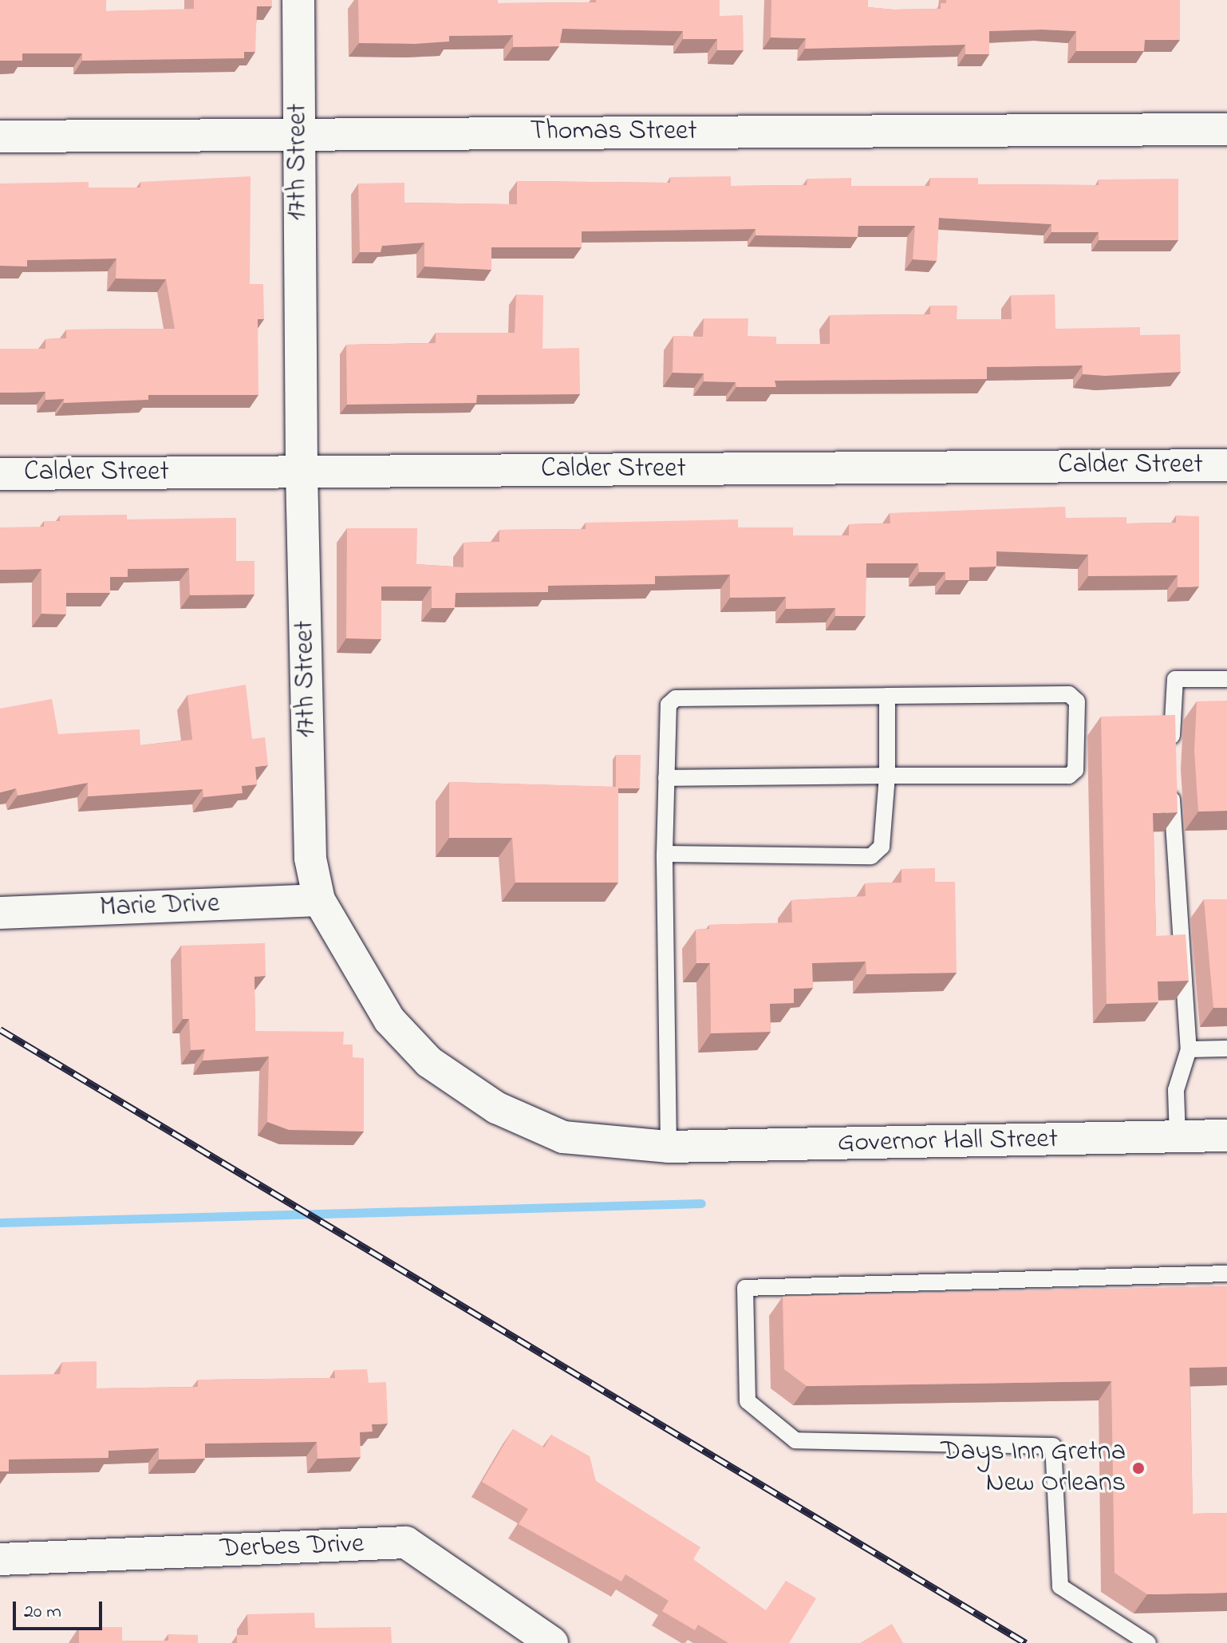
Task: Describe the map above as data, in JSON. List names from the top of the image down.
{
  "streets": {
    "street": [
      "Thomas Street",
      "17th Street",
      "Calder Street",
      "Marie Drive",
      "Governor Hall Street",
      "Derbes Drive"
    ]
  },
  "crossings": [
    ["Thomas Street", "17th Street"],
    ["17th Street", "Calder Street"],
    ["17th Street", "Marie Drive"],
    ["17th Street", "Governor Hall Street"]
  ],
  "places": ["Days Inn Gretna New Orleans"],
  "scale_bar": "20 m"
}
